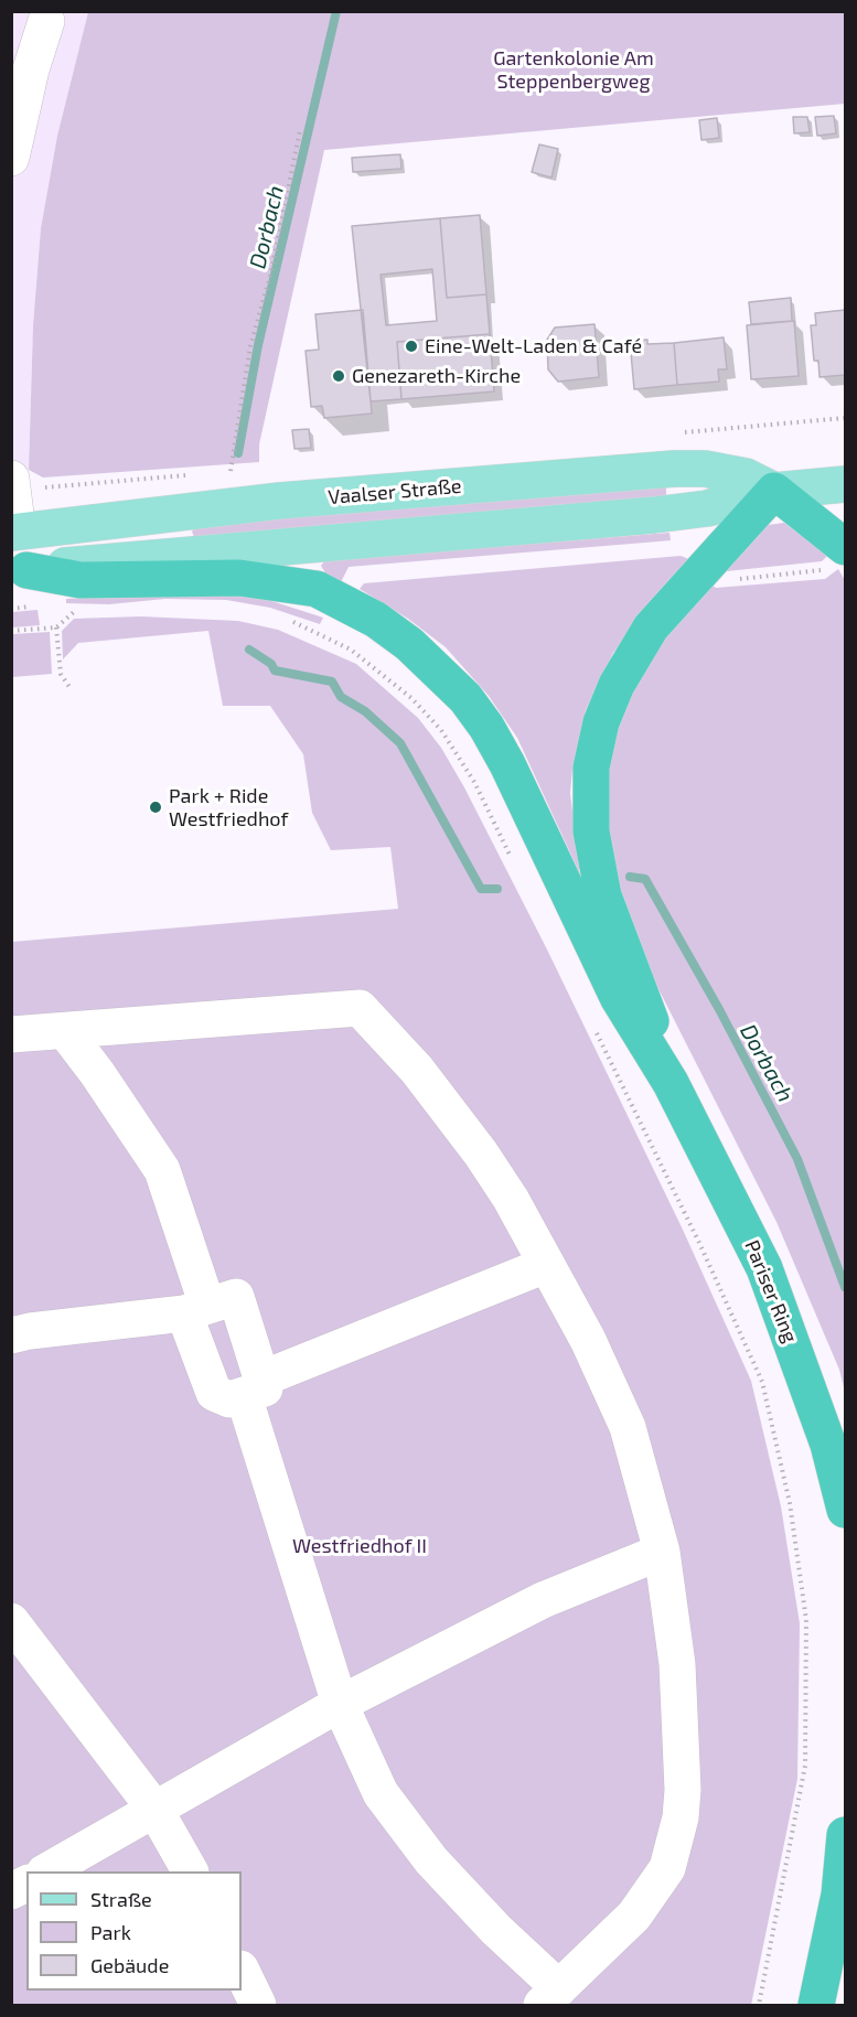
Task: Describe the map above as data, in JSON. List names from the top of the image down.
{
  "streets": {
    "highway": ["Pariser Ring"],
    "main road": ["Vaalser Straße"]
  },
  "water": ["Dorbach"],
  "parks": ["Gartenkolonie Am Steppenbergweg", "Westfriedhof II"],
  "places": ["Eine-Welt-Laden & Café", "Genezareth-Kirche", "Park + Ride Westfriedhof"],
  "legend": ["Straße", "Park", "Gebäude"]
}
